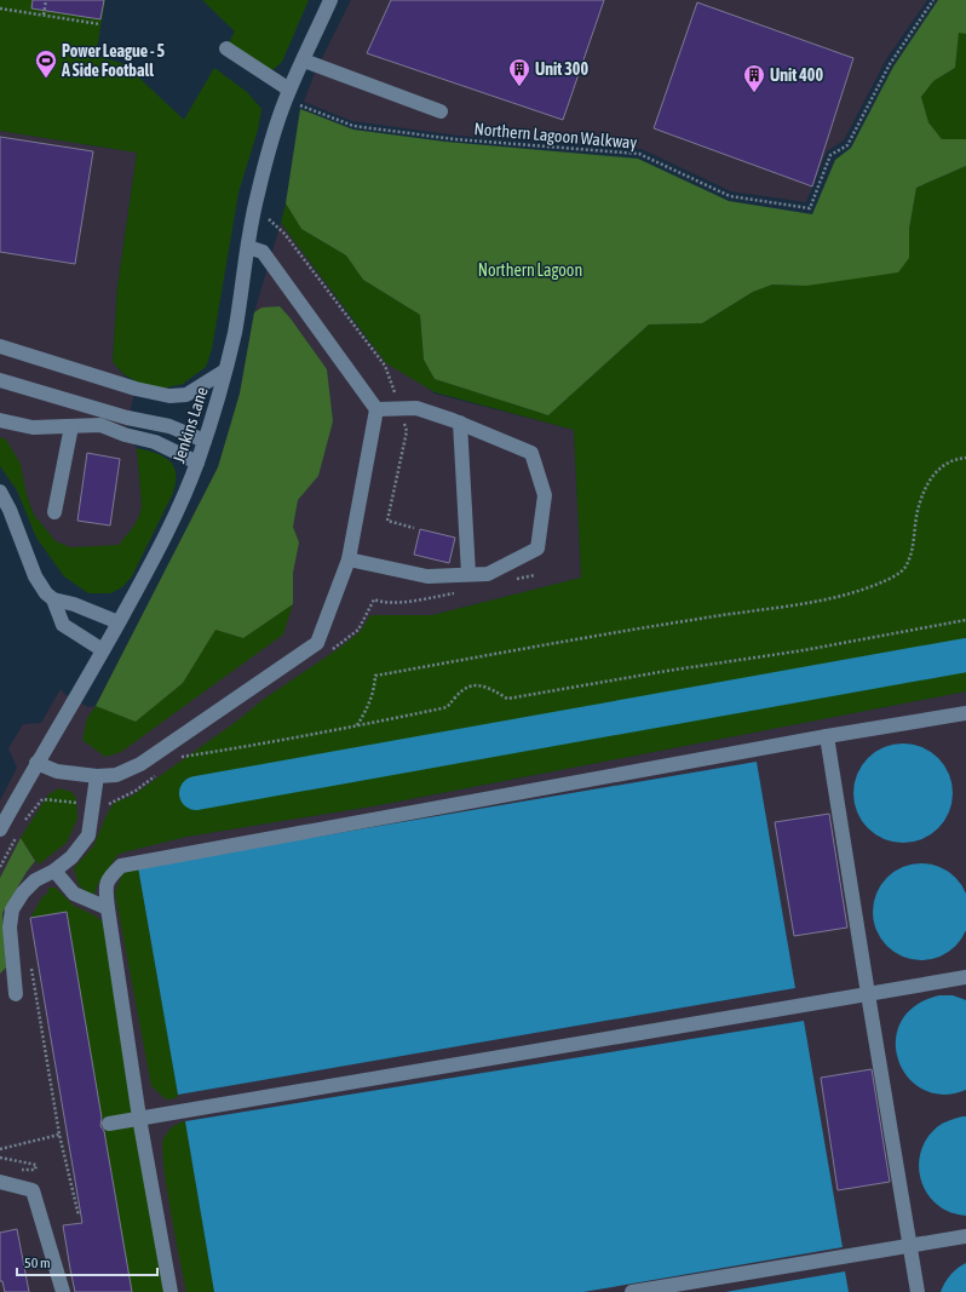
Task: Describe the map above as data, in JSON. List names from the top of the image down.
{
  "streets": {
    "street": ["Jenkins Lane"],
    "path": ["Northern Lagoon Walkway"]
  },
  "parks": ["Northern Lagoon"],
  "places": {
    "sports": ["Power League - 5 A Side Football"],
    "building": ["Unit 300", "Unit 400"]
  },
  "scale_bar": "50 m"
}
